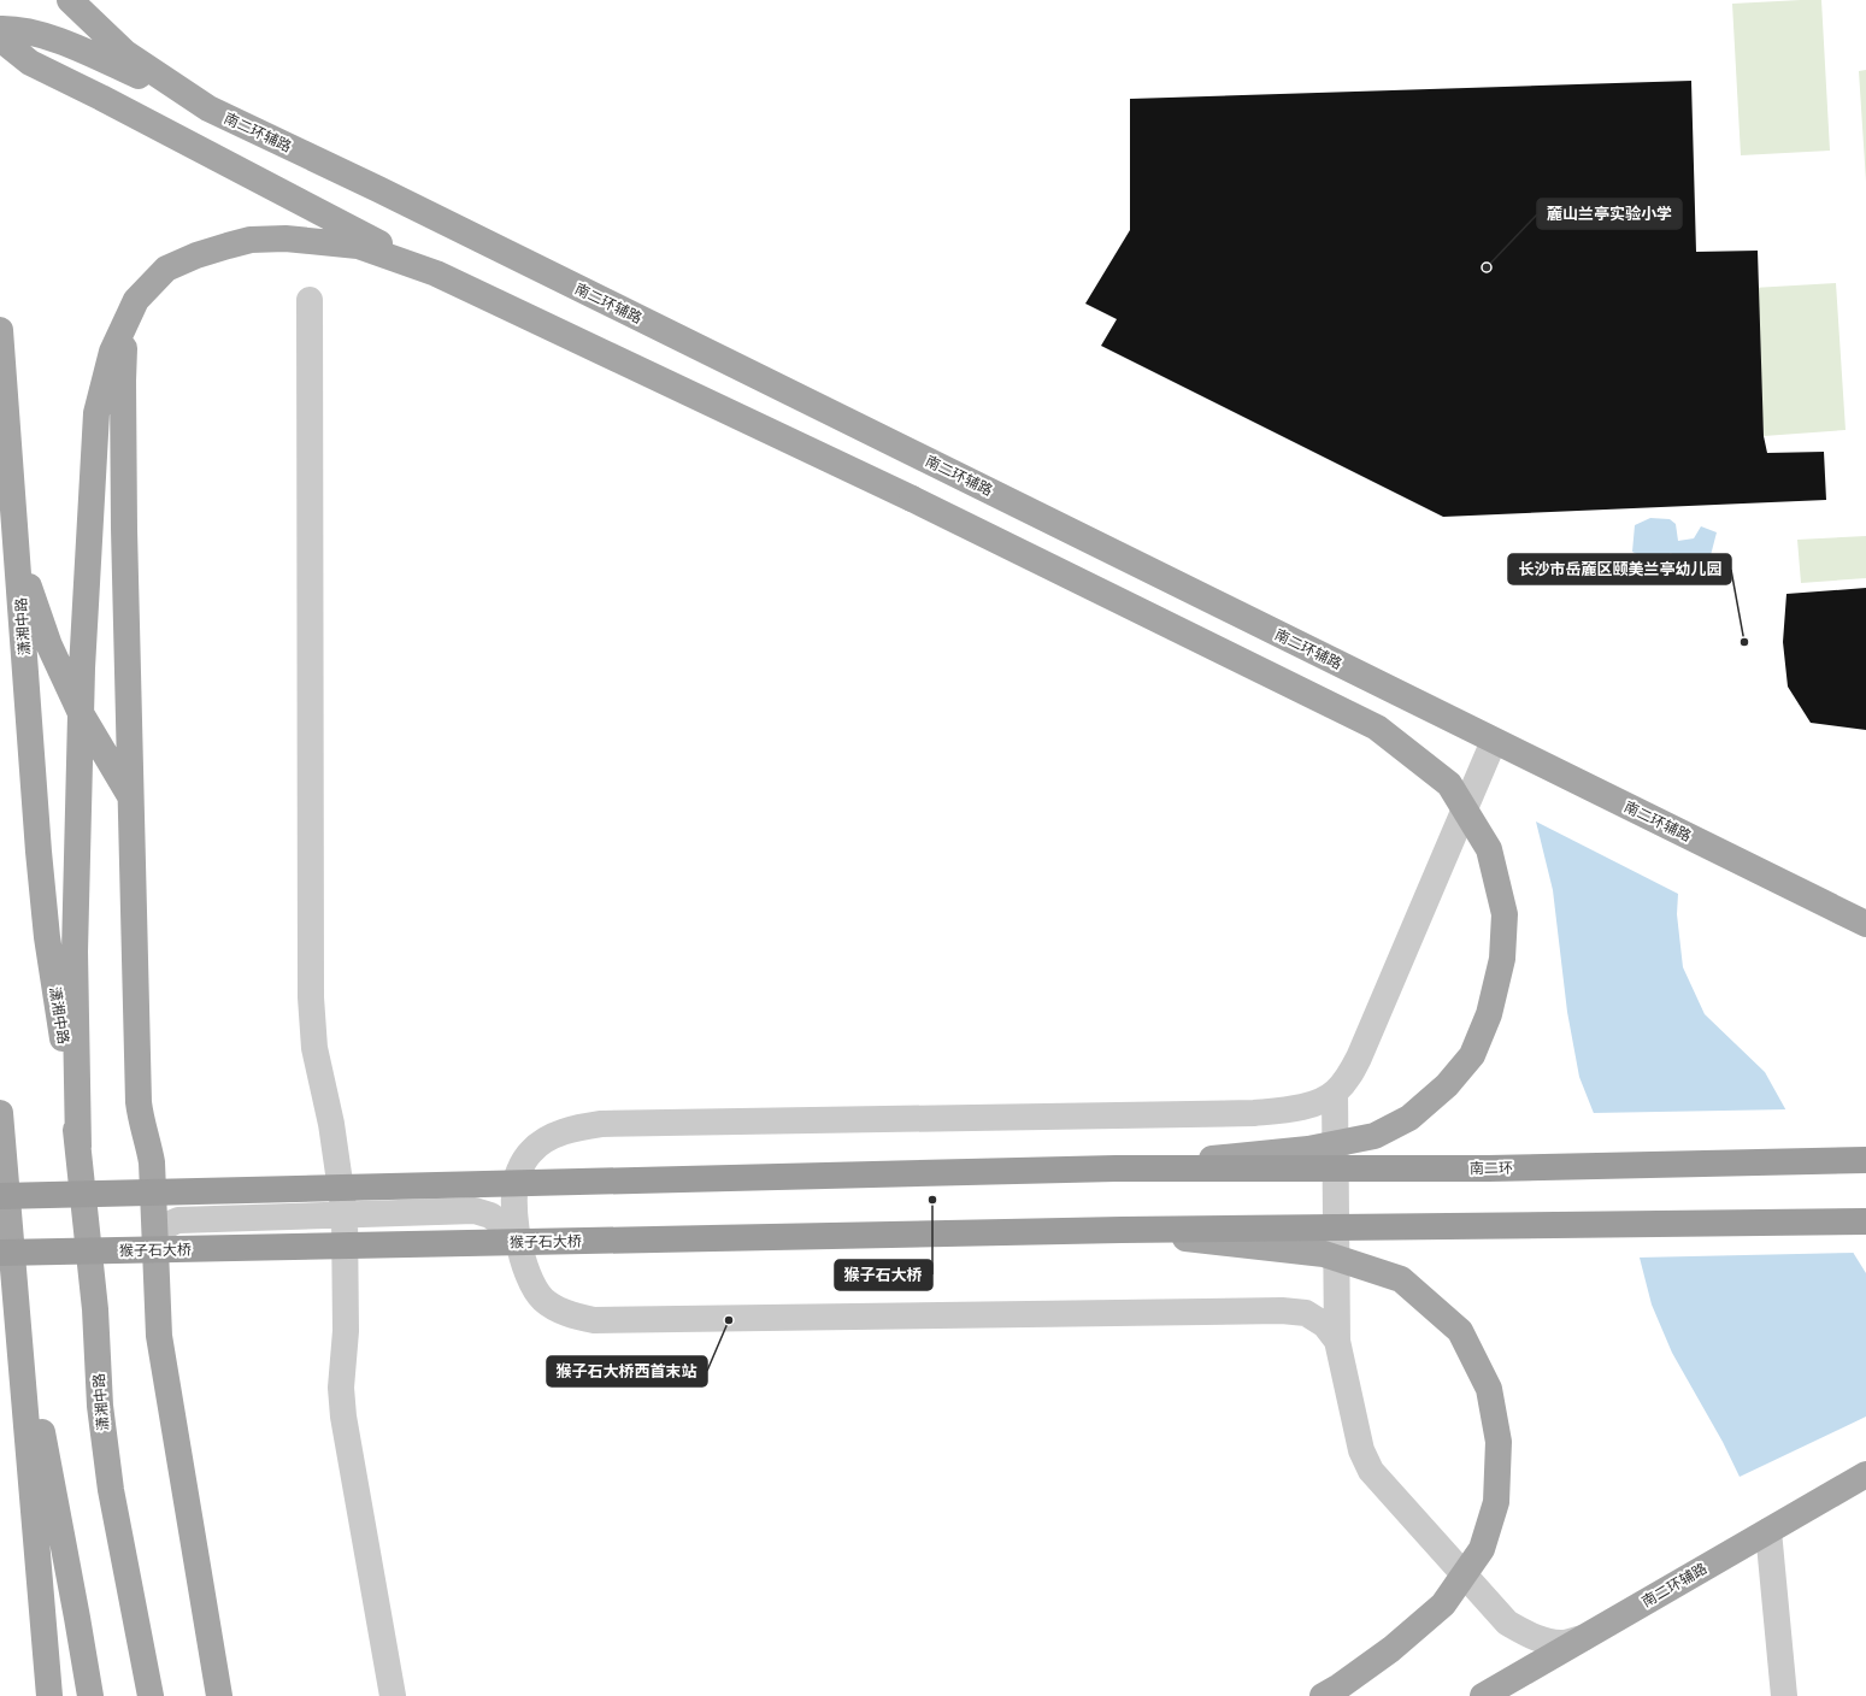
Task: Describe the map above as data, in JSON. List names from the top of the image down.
{
  "streets": {
    "highway": ["南二环", "猴子石大桥"],
    "main road": ["南二环辅路", "潇湘中路"]
  },
  "places": [
    "麓山兰亭实验小学",
    "长沙市岳麓区颐美兰亭幼儿园",
    "猴子石大桥",
    "猴子石大桥西首末站"
  ]
}
